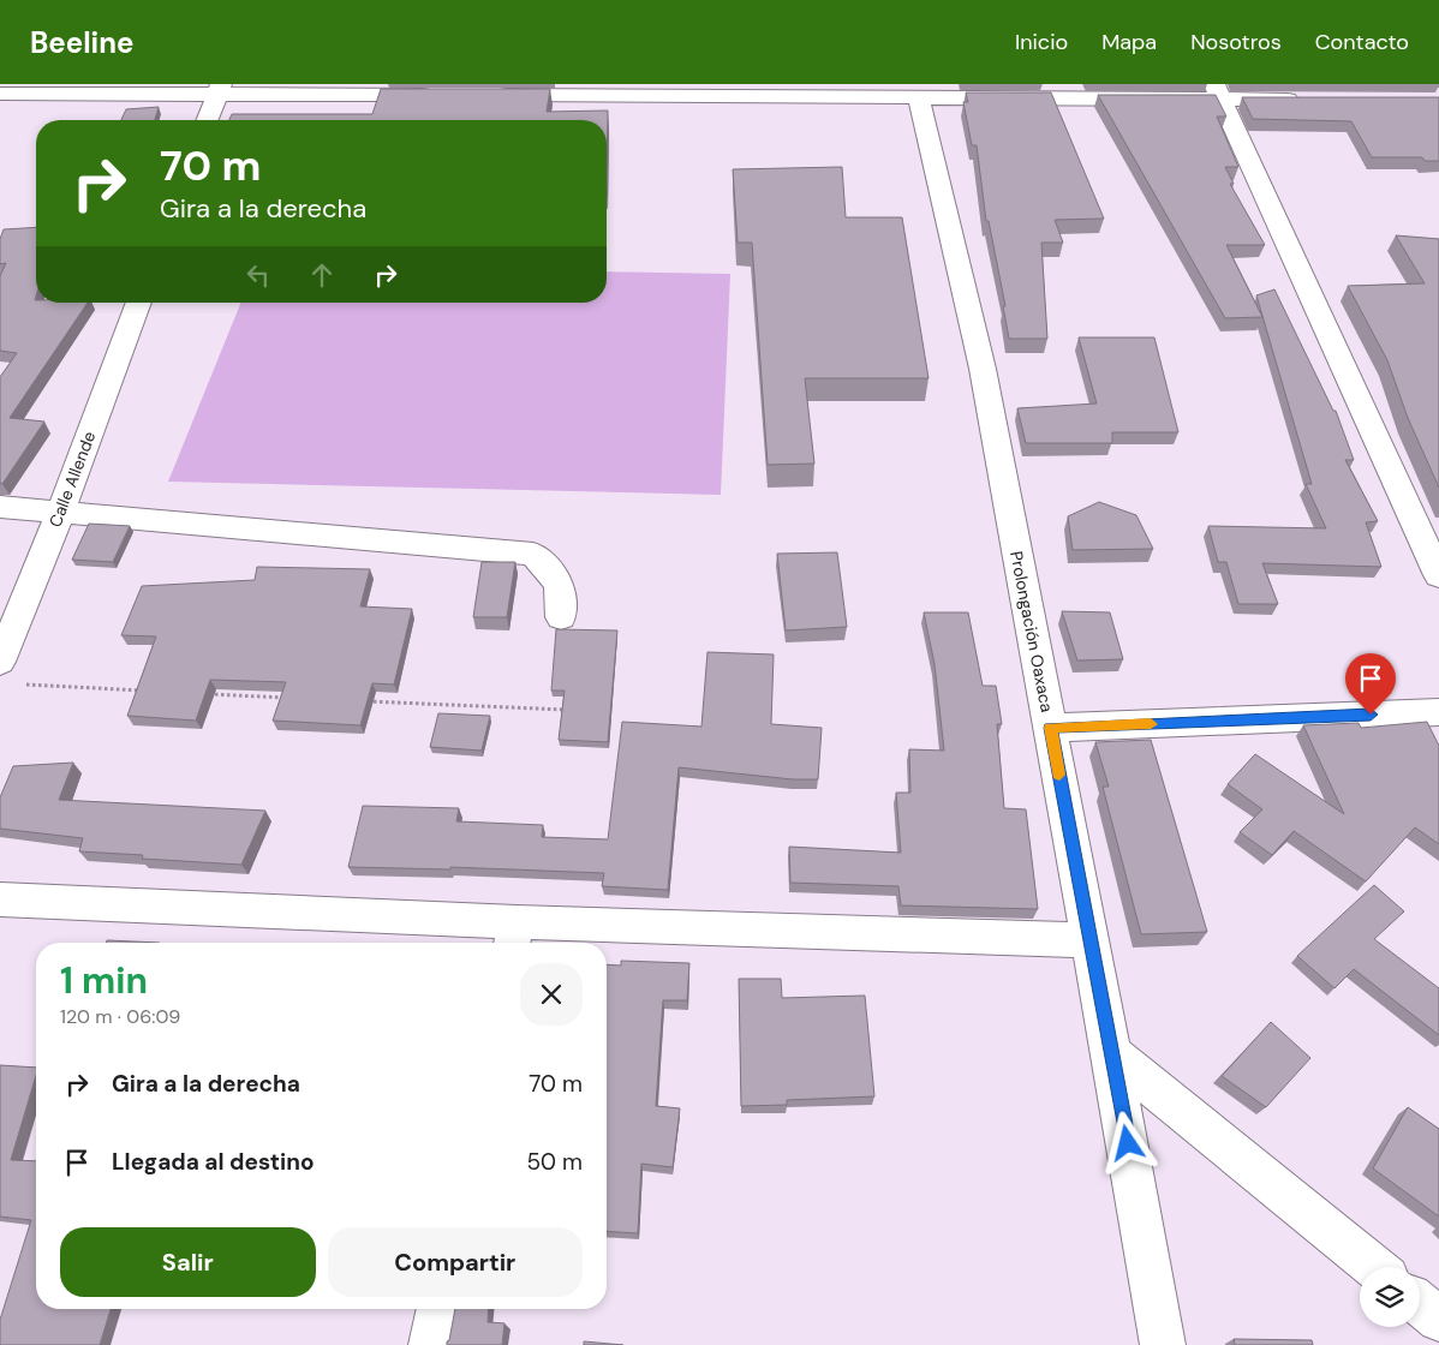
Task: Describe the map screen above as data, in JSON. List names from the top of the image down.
{
  "streets": {
    "street": ["Calle Allende", "Prolongación Oaxaca"]
  },
  "page": {
    "header": "Beeline",
    "nav": [
      "Inicio",
      "Mapa",
      "Nosotros",
      "Contacto"
    ],
    "turn": ["70 m", "Gira a la derecha"],
    "heading": ["1 min", "120 m · 06:09"],
    "list": [
      {
        "name": "Gira a la derecha",
        "value": "70 m"
      },
      {
        "name": "Llegada al destino",
        "value": "50 m"
      }
    ],
    "buttons": ["Salir", "Compartir"]
  }
}
